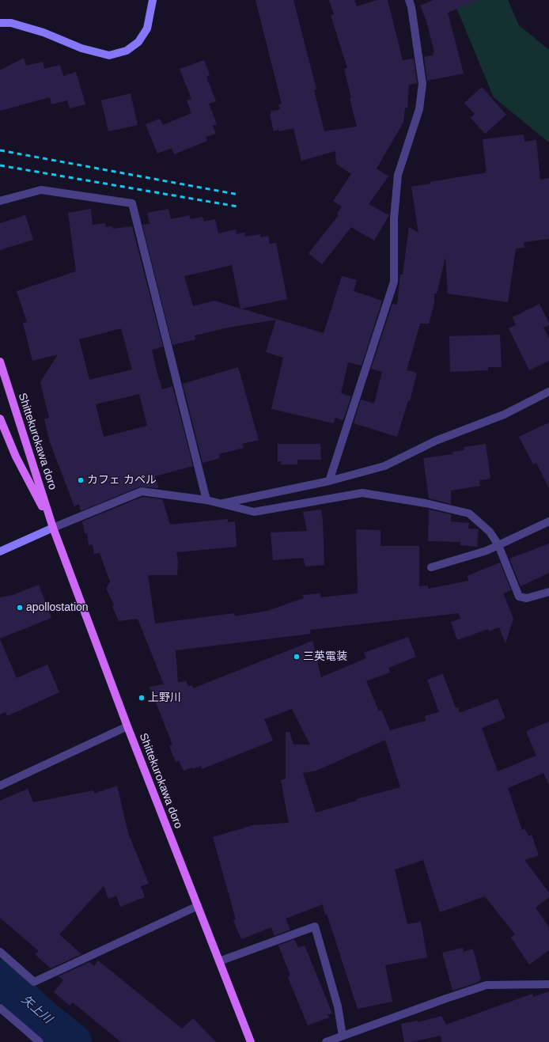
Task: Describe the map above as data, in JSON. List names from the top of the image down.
{
  "streets": {
    "main road": ["Shittekurokawa doro"]
  },
  "water": ["矢上川"],
  "places": [
    "カフェ カペル",
    "apollostation",
    "三英電装",
    "上野川"
  ]
}
